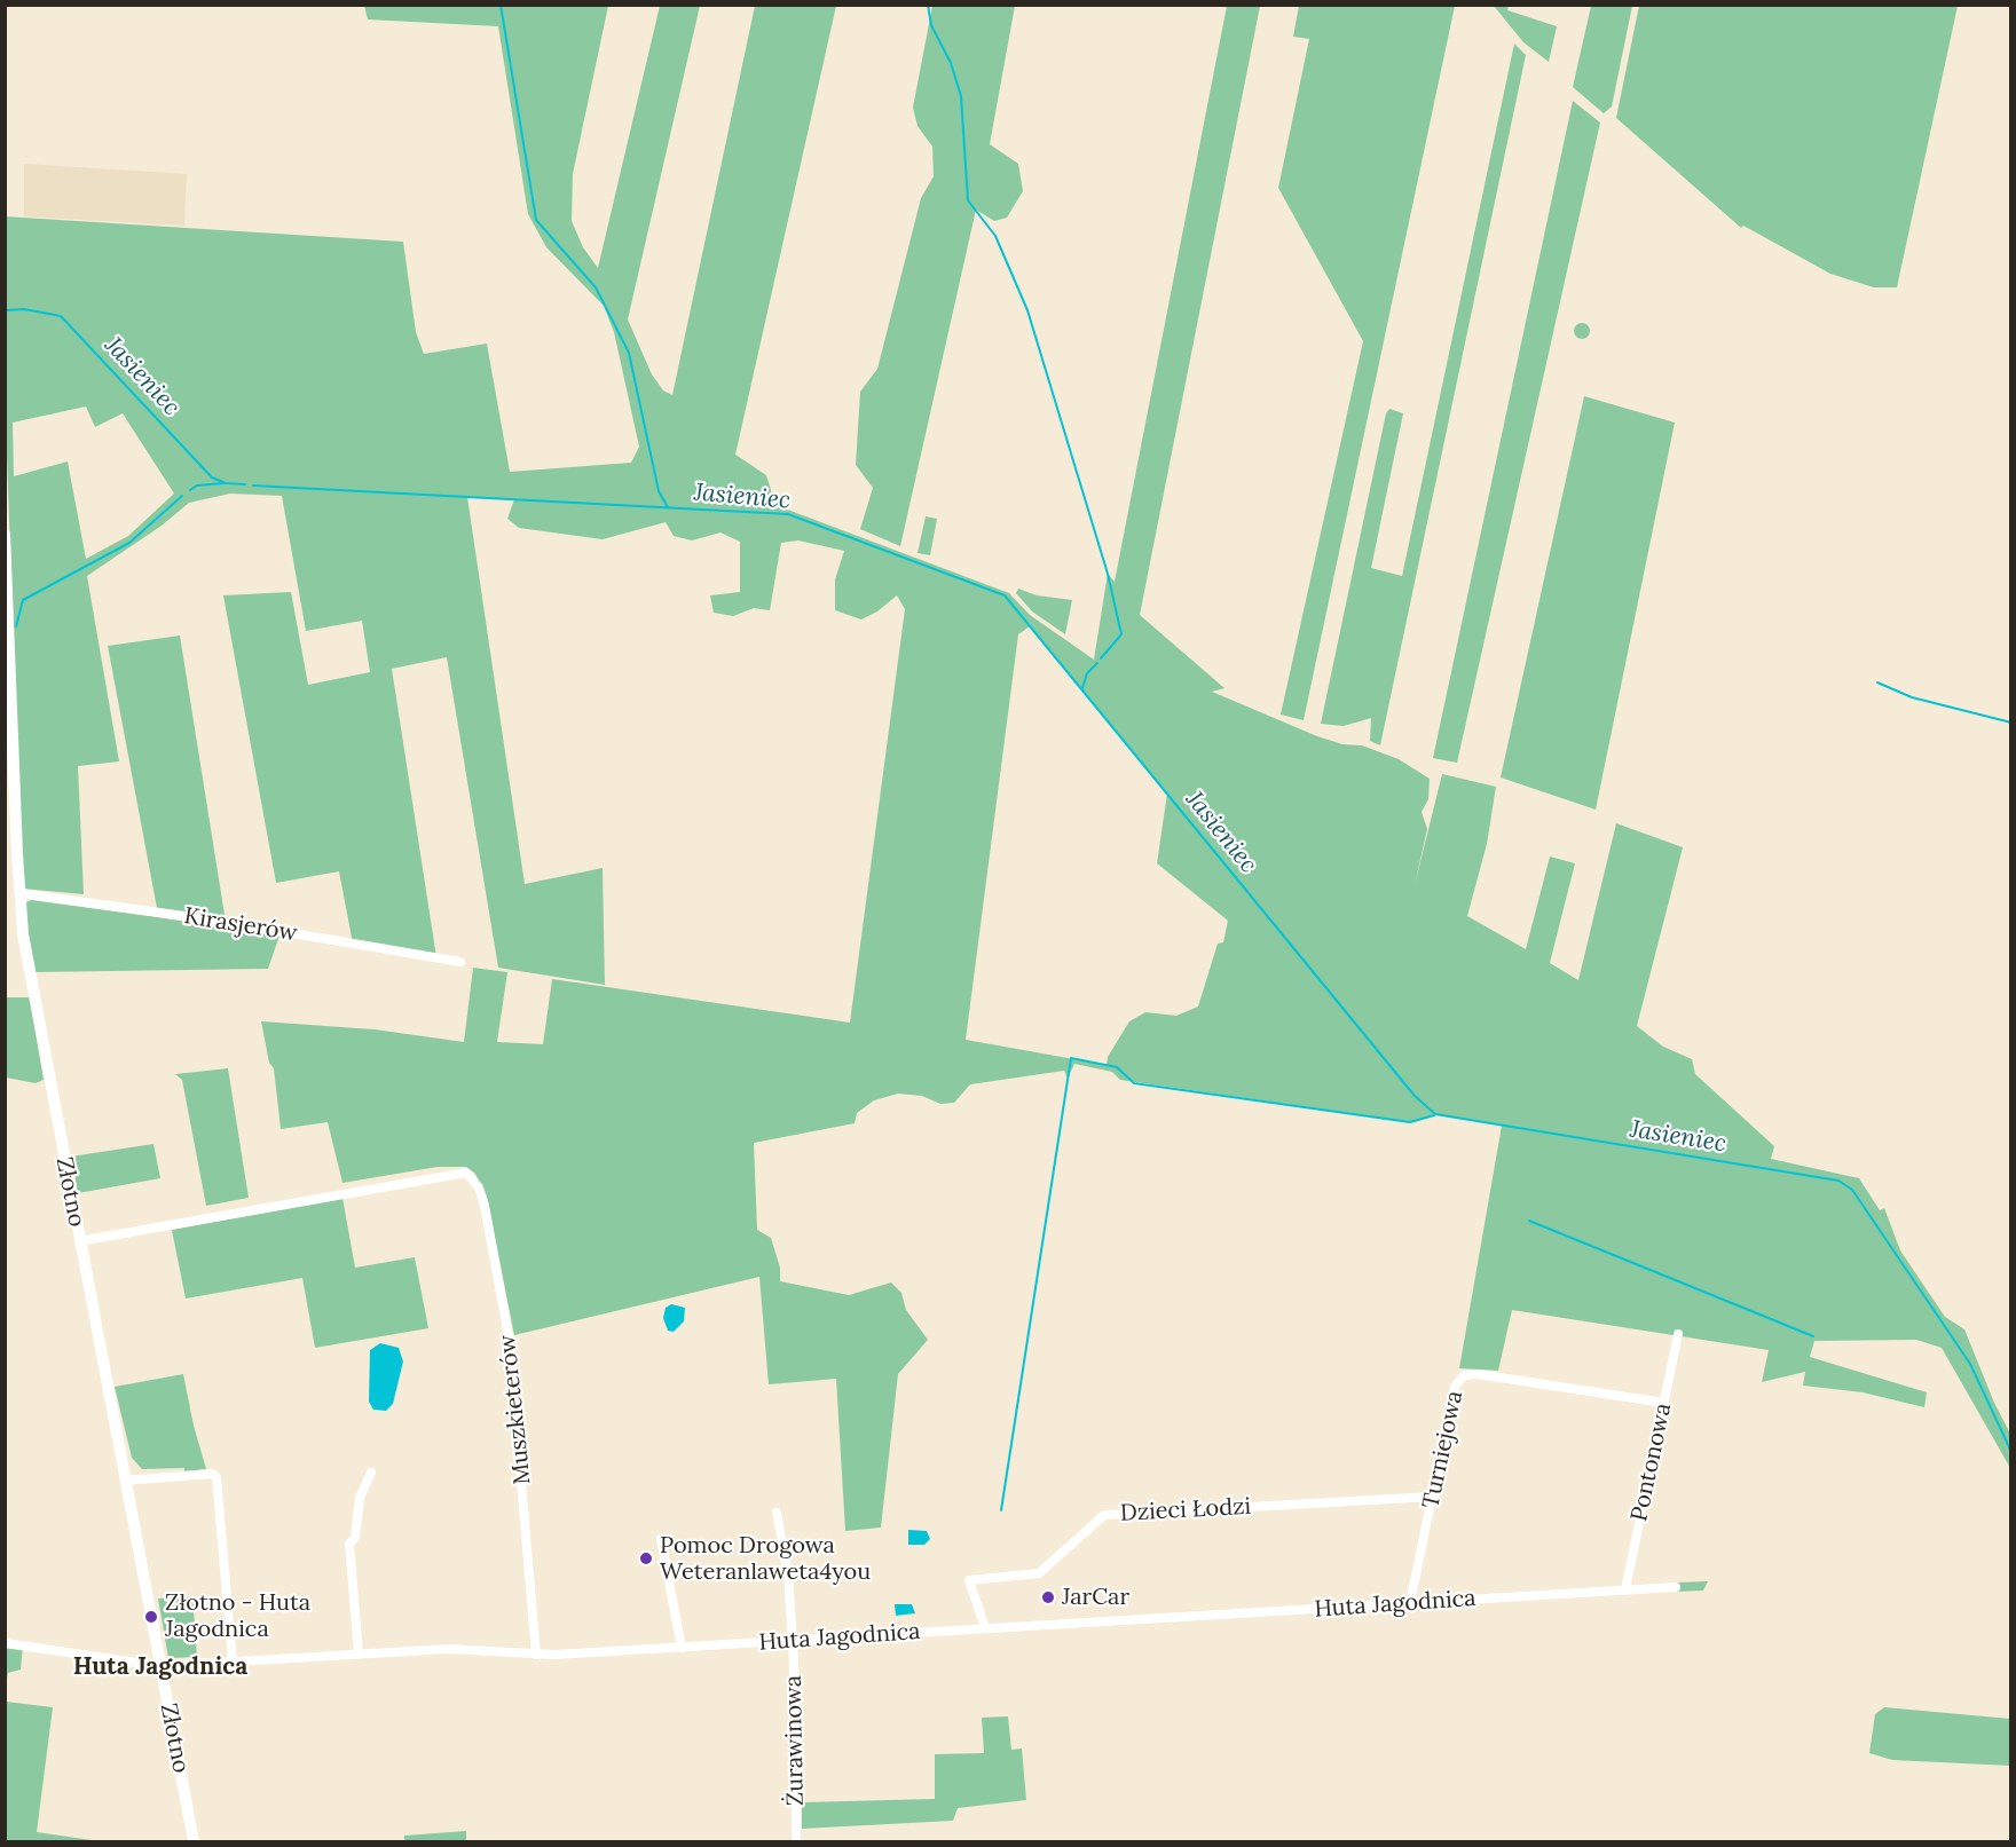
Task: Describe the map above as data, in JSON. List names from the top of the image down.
{
  "streets": {
    "street": [
      "Kirasjerów",
      "Złotno",
      "Muszkieterów",
      "Turniejowa",
      "Pontonowa",
      "Dzieci Łodzi",
      "Huta Jagodnica",
      "Żurawinowa"
    ]
  },
  "crossings": [
    ["Kirasjerów", "Złotno"],
    ["Złotno", "Muszkieterów"],
    ["Złotno", "Huta Jagodnica"],
    ["Muszkieterów", "Huta Jagodnica"],
    ["Turniejowa", "Pontonowa"],
    ["Turniejowa", "Dzieci Łodzi"],
    ["Turniejowa", "Huta Jagodnica"],
    ["Pontonowa", "Huta Jagodnica"],
    ["Dzieci Łodzi", "Huta Jagodnica"],
    ["Huta Jagodnica", "Żurawinowa"]
  ],
  "districts": ["Huta Jagodnica"],
  "water": ["Jasieniec"],
  "places": ["Pomoc Drogowa Weteranlaweta4you", "JarCar", "Złotno - Huta Jagodnica"]
}
